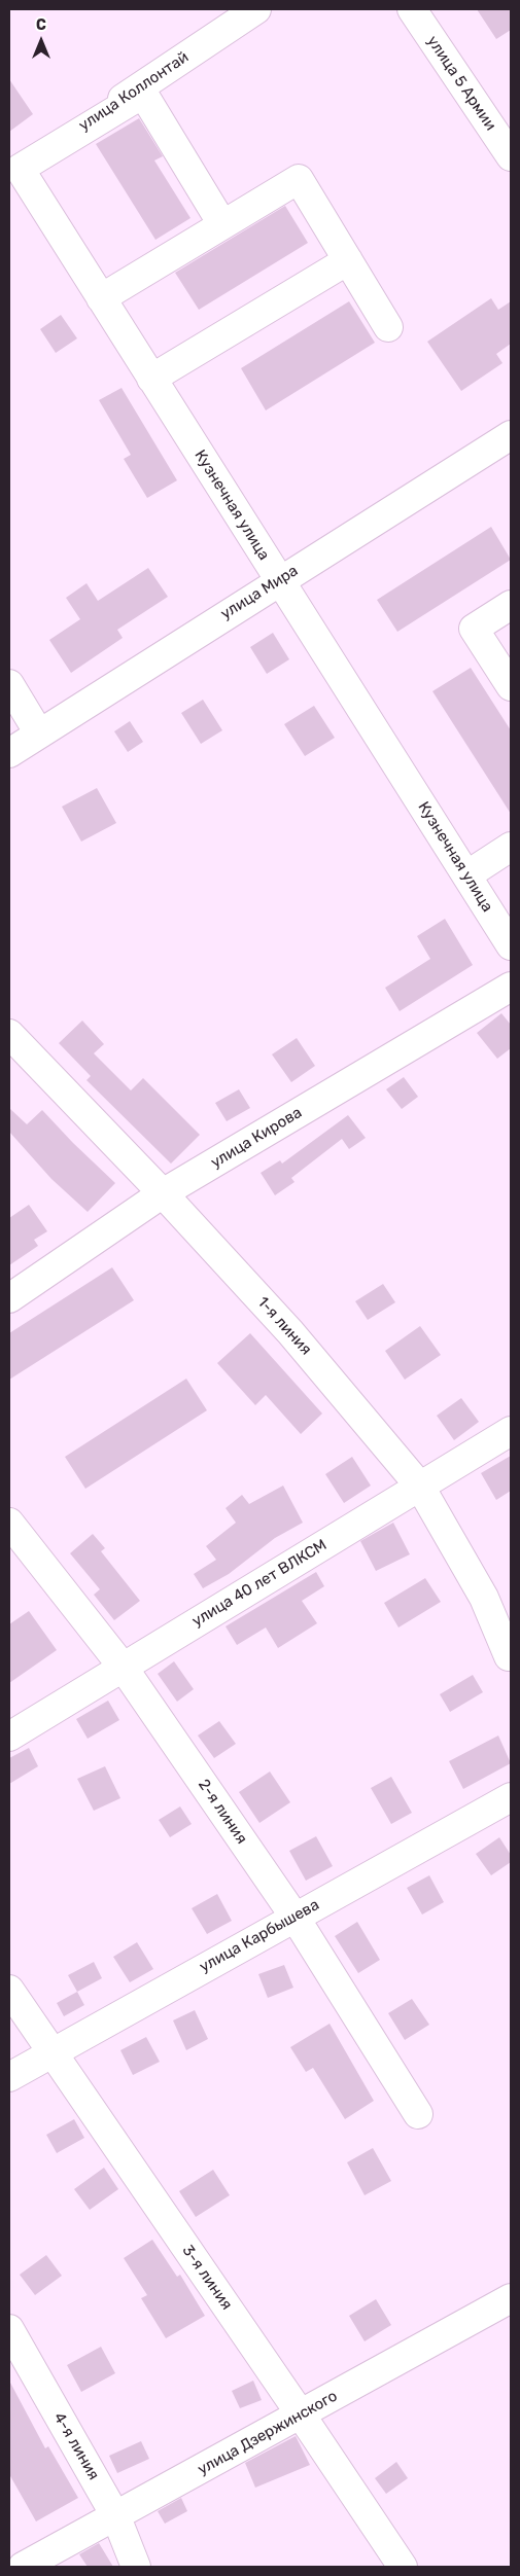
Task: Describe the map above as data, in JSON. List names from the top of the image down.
{
  "streets": {
    "street": [
      "улица 5 Армии",
      "улица Коллонтай",
      "Кузнечная улица",
      "улица Мира",
      "улица Кирова",
      "1-я линия",
      "улица 40 лет ВЛКСМ",
      "2-я линия",
      "улица Карбышева",
      "3-я линия",
      "улица Дзержинского",
      "4-я линия"
    ]
  },
  "crossings": [
    ["улица Коллонтай", "Кузнечная улица"],
    ["Кузнечная улица", "улица Мира"],
    ["улица Кирова", "1-я линия"],
    ["1-я линия", "улица 40 лет ВЛКСМ"],
    ["улица 40 лет ВЛКСМ", "2-я линия"],
    ["2-я линия", "улица Карбышева"],
    ["улица Карбышева", "3-я линия"],
    ["3-я линия", "улица Дзержинского"],
    ["улица Дзержинского", "4-я линия"]
  ],
  "north": "top"
}
